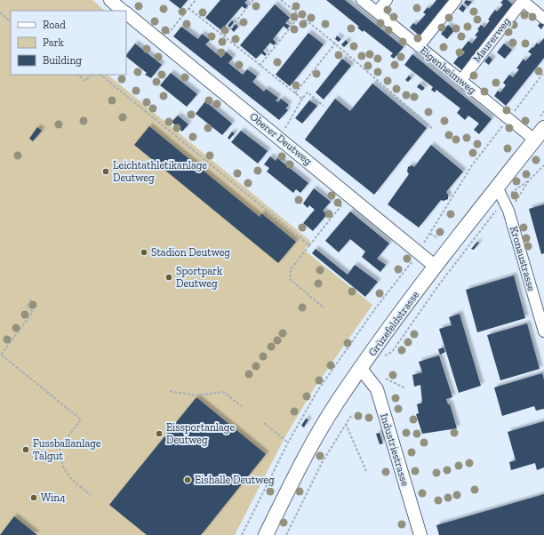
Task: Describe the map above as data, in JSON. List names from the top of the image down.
{
  "streets": {
    "main road": ["Grüzefeldstrasse"],
    "street": [
      "Maurerweg",
      "Eigenheimweg",
      "Oberer Deutweg",
      "Kronaustrasse",
      "Industriestrasse"
    ]
  },
  "crossings": [
    ["Maurerweg", "Eigenheimweg"],
    ["Eigenheimweg", "Grüzefeldstrasse"],
    ["Oberer Deutweg", "Grüzefeldstrasse"],
    ["Kronaustrasse", "Grüzefeldstrasse"],
    ["Grüzefeldstrasse", "Industriestrasse"]
  ],
  "places": [
    "Leichtathletikanlage Deutweg",
    "Stadion Deutweg",
    "Sportpark Deutweg",
    "Eissportanlage Deutweg",
    "Fussballanlage Talgut",
    "Eishalle Deutweg",
    "Win4"
  ],
  "legend": ["Road", "Park", "Building"]
}
